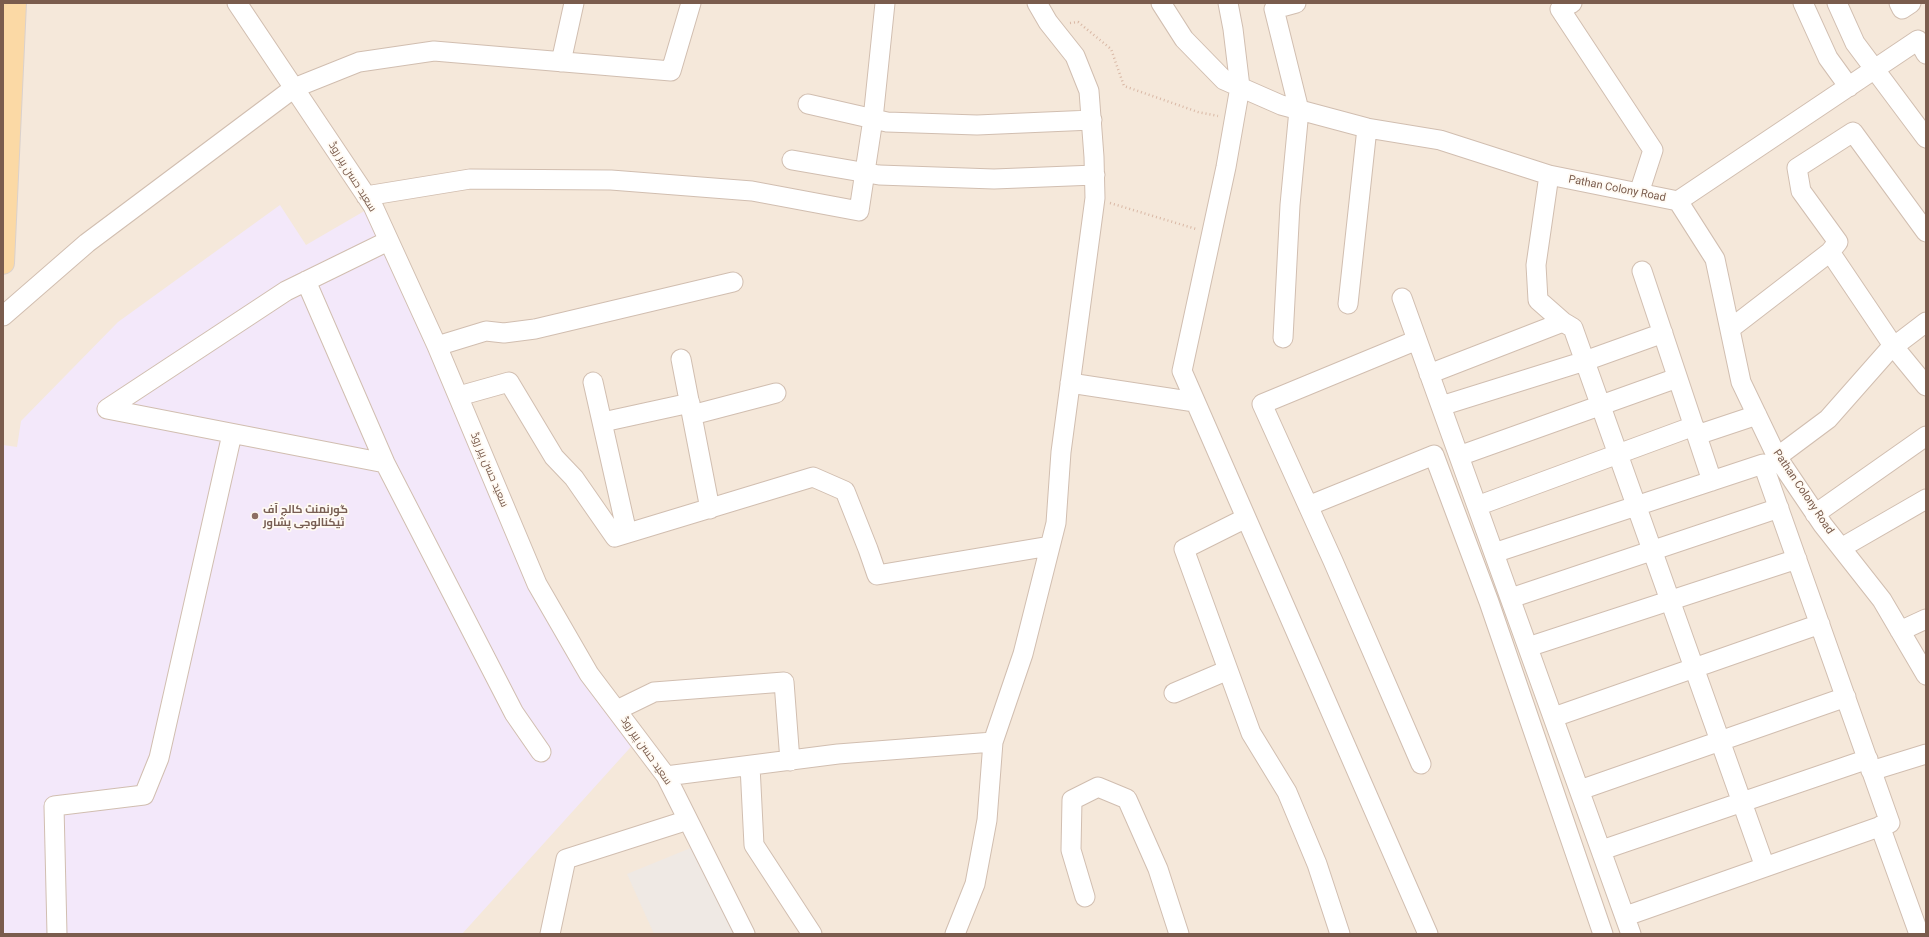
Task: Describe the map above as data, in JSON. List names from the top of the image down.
{
  "streets": {
    "street": ["سعید حسن پیر روڈ", "Pathan Colony Road"]
  },
  "places": ["گورنمنٹ کالج آف ٹیکنالوجی پشاور"]
}
